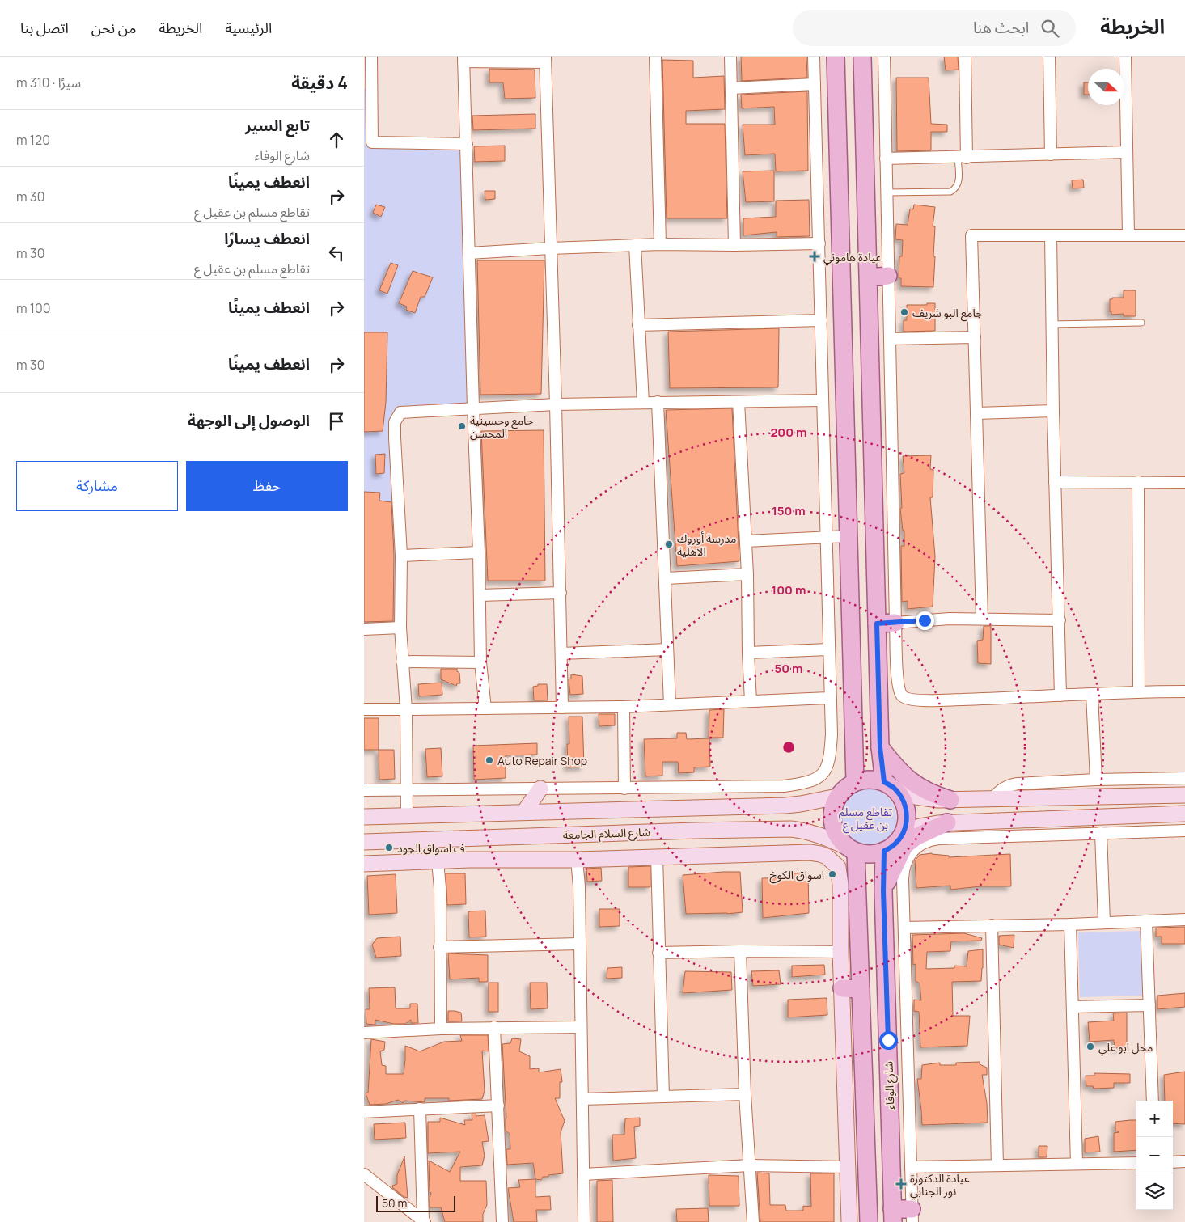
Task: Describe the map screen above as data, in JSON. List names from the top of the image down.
{
  "streets": {
    "main road": ["شارع السلام الجامعة", "شارع الوفاء"]
  },
  "crossings": [
    ["شارع السلام الجامعة", "شارع الوفاء"]
  ],
  "parks": ["تقاطع مسلم بن عقيل ع"],
  "places": {
    "health": ["عيادة هاموني", "عيادة الدكتورة نور الجنابي"],
    "other": [
      "جامع البو شريف",
      "جامع وحسينية المحسن",
      "مدرسة أوروك الاهلية",
      "Auto Repair Shop",
      "ف اسواق الجود",
      "اسواق الكوخ",
      "محل ابو علي"
    ]
  },
  "scale_bar": "50 m",
  "north": "right",
  "page": {
    "header": "الخريطة",
    "search": "ابحث هنا",
    "nav": [
      "الرئيسية",
      "الخريطة",
      "من نحن",
      "اتصل بنا"
    ],
    "heading": ["4 دقيقة", "سيرًا · 310 m"],
    "list": [
      ["تابع السير", "شارع الوفاء", "120 m"],
      ["انعطف يمينًا", "تقاطع مسلم بن عقيل ع", "30 m"],
      ["انعطف يسارًا", "تقاطع مسلم بن عقيل ع", "30 m"],
      ["انعطف يمينًا", "100 m"],
      ["انعطف يمينًا", "30 m"],
      "الوصول إلى الوجهة"
    ],
    "buttons": ["حفظ", "مشاركة"],
    "map_buttons": ["+", "−"],
    "scale": "50 m"
  },
  "rings": [
    "200 m",
    "150 m",
    "100 m",
    "50 m"
  ]
}
